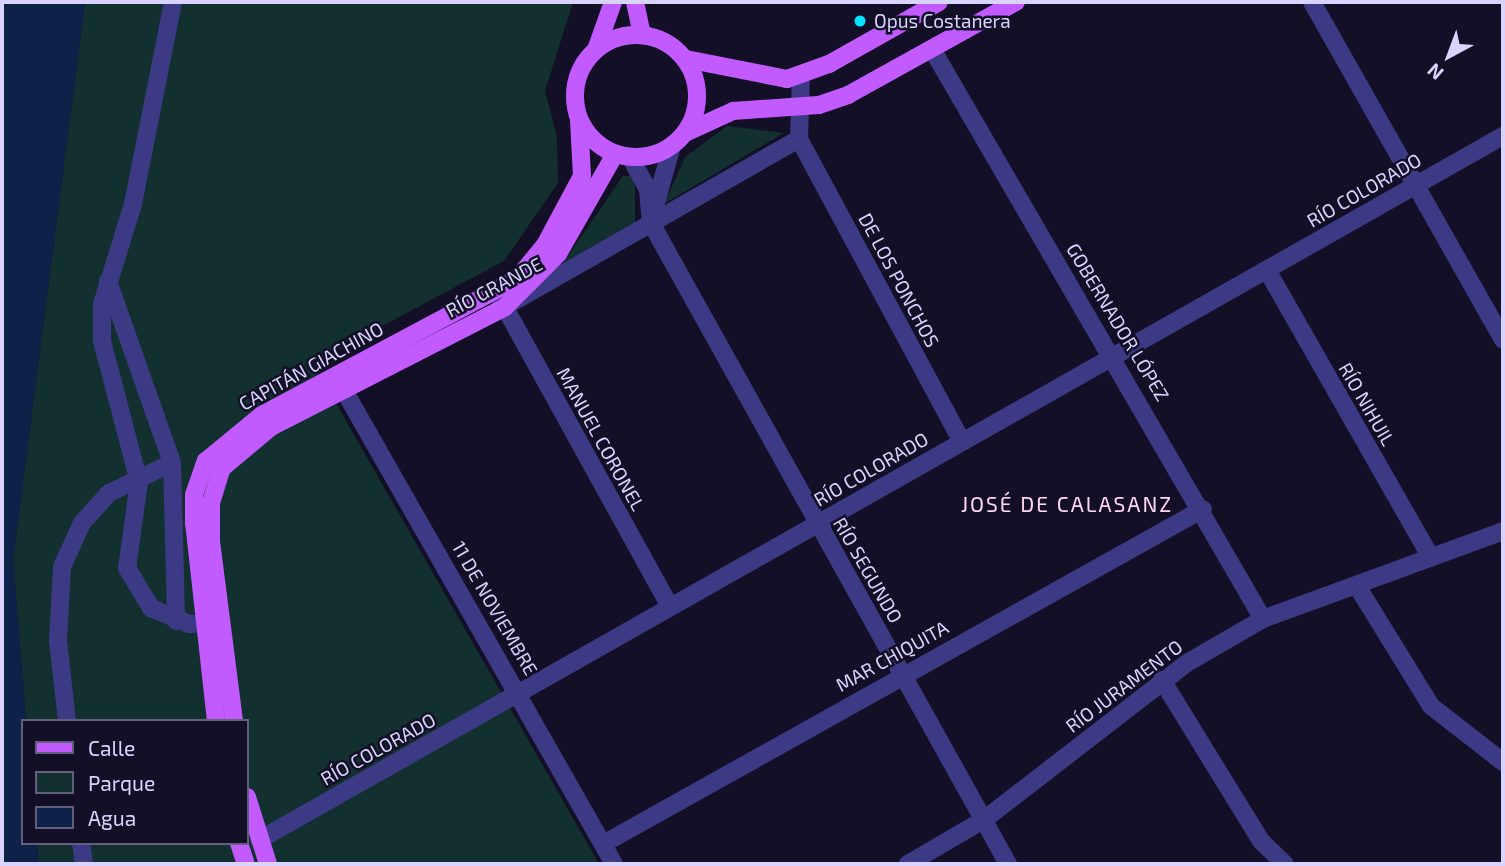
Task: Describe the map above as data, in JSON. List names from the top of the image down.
{
  "streets": {
    "main road": ["RÍO GRANDE", "CAPITÁN GIACHINO"],
    "street": [
      "RÍO COLORADO",
      "DE LOS PONCHOS",
      "GOBERNADOR LÓPEZ",
      "RÍO NIHUIL",
      "MANUEL CORONEL",
      "RÍO SEGUNDO",
      "11 DE NOVIEMBRE",
      "MAR CHIQUITA",
      "RÍO JURAMENTO"
    ]
  },
  "crossings": [
    ["RÍO COLORADO", "DE LOS PONCHOS"],
    ["RÍO COLORADO", "GOBERNADOR LÓPEZ"],
    ["RÍO COLORADO", "RÍO NIHUIL"],
    ["RÍO COLORADO", "MANUEL CORONEL"],
    ["RÍO COLORADO", "RÍO SEGUNDO"],
    ["RÍO COLORADO", "11 DE NOVIEMBRE"],
    ["DE LOS PONCHOS", "RÍO GRANDE"],
    ["RÍO GRANDE", "CAPITÁN GIACHINO"],
    ["RÍO GRANDE", "MANUEL CORONEL"],
    ["RÍO GRANDE", "RÍO SEGUNDO"],
    ["RÍO GRANDE", "11 DE NOVIEMBRE"],
    ["GOBERNADOR LÓPEZ", "MAR CHIQUITA"],
    ["GOBERNADOR LÓPEZ", "RÍO JURAMENTO"],
    ["CAPITÁN GIACHINO", "11 DE NOVIEMBRE"],
    ["RÍO NIHUIL", "RÍO JURAMENTO"],
    ["RÍO SEGUNDO", "MAR CHIQUITA"],
    ["RÍO SEGUNDO", "RÍO JURAMENTO"],
    ["11 DE NOVIEMBRE", "MAR CHIQUITA"]
  ],
  "districts": ["JOSÉ DE CALASANZ"],
  "places": ["Opus Costanera"],
  "legend": ["Calle", "Parque", "Agua"],
  "north": "bottom left"
}
